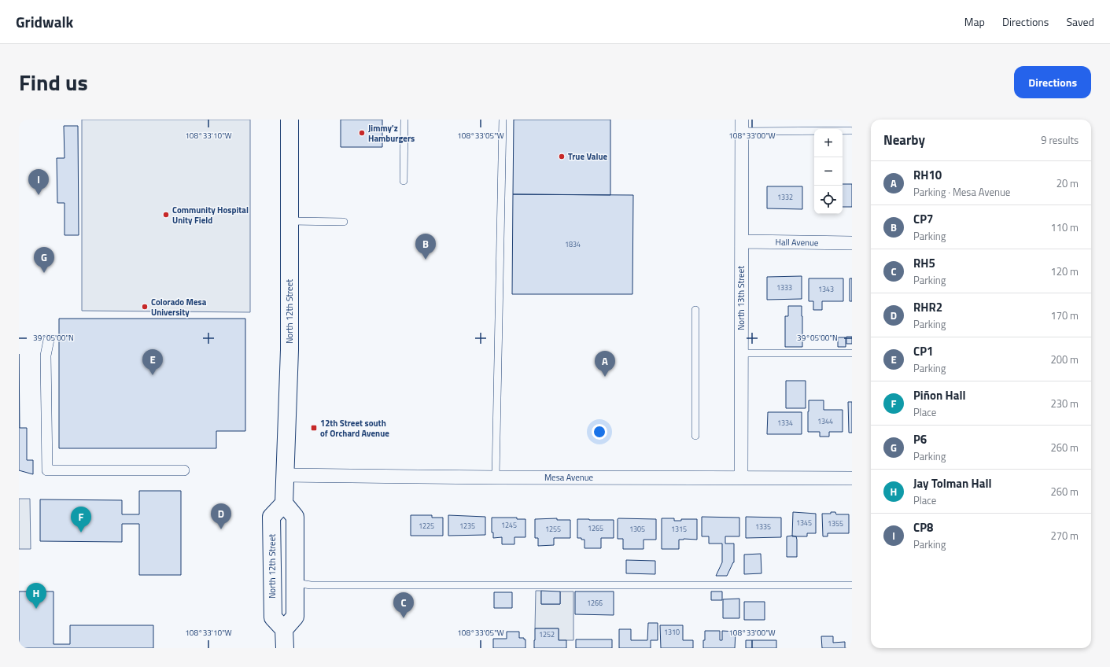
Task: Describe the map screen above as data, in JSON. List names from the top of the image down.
{
  "streets": {
    "main road": ["North 12th Street"],
    "street": ["Hall Avenue", "North 13th Street", "Mesa Avenue"]
  },
  "crossings": [
    ["Hall Avenue", "North 13th Street"],
    ["North 13th Street", "Mesa Avenue"],
    ["North 12th Street", "Mesa Avenue"]
  ],
  "places": {
    "other": [
      "Jimmy'z Hamburgers",
      "True Value",
      "Community Hospital Unity Field",
      "Colorado Mesa University"
    ],
    "transit": ["12th Street south of Orchard Avenue"]
  },
  "house_numbers": [
    "1332",
    "1834",
    "1333",
    "1343",
    "1344",
    "1334",
    "1345",
    "1355",
    "1245",
    "1225",
    "1235",
    "1335",
    "1265",
    "1255",
    "1305",
    "1315",
    "1266",
    "1310",
    "1252"
  ],
  "page": {
    "header": "Gridwalk",
    "nav": ["Map", "Directions", "Saved"],
    "title": "Find us",
    "buttons": "Directions",
    "heading": ["Nearby", "9 results"],
    "map_buttons": ["+", "−"],
    "list": [
      {
        "mark": "A",
        "name": "RH10",
        "note": "Parking · Mesa Avenue",
        "value": "20 m"
      },
      {
        "mark": "B",
        "name": "CP7",
        "note": "Parking",
        "value": "110 m"
      },
      {
        "mark": "C",
        "name": "RH5",
        "note": "Parking",
        "value": "120 m"
      },
      {
        "mark": "D",
        "name": "RHR2",
        "note": "Parking",
        "value": "170 m"
      },
      {
        "mark": "E",
        "name": "CP1",
        "note": "Parking",
        "value": "200 m"
      },
      {
        "mark": "F",
        "name": "Piñon Hall",
        "note": "Place",
        "value": "230 m"
      },
      {
        "mark": "G",
        "name": "P6",
        "note": "Parking",
        "value": "260 m"
      },
      {
        "mark": "H",
        "name": "Jay Tolman Hall",
        "note": "Place",
        "value": "260 m"
      },
      {
        "mark": "I",
        "name": "CP8",
        "note": "Parking",
        "value": "270 m"
      }
    ],
    "pins": [
      "I",
      "B",
      "G",
      "E",
      "A",
      "D",
      "F",
      "H",
      "C"
    ]
  },
  "coordinates": [
    "108°33'10\"W",
    "108°33'05\"W",
    "108°33'00\"W",
    "39°05'00\"N"
  ]
}
